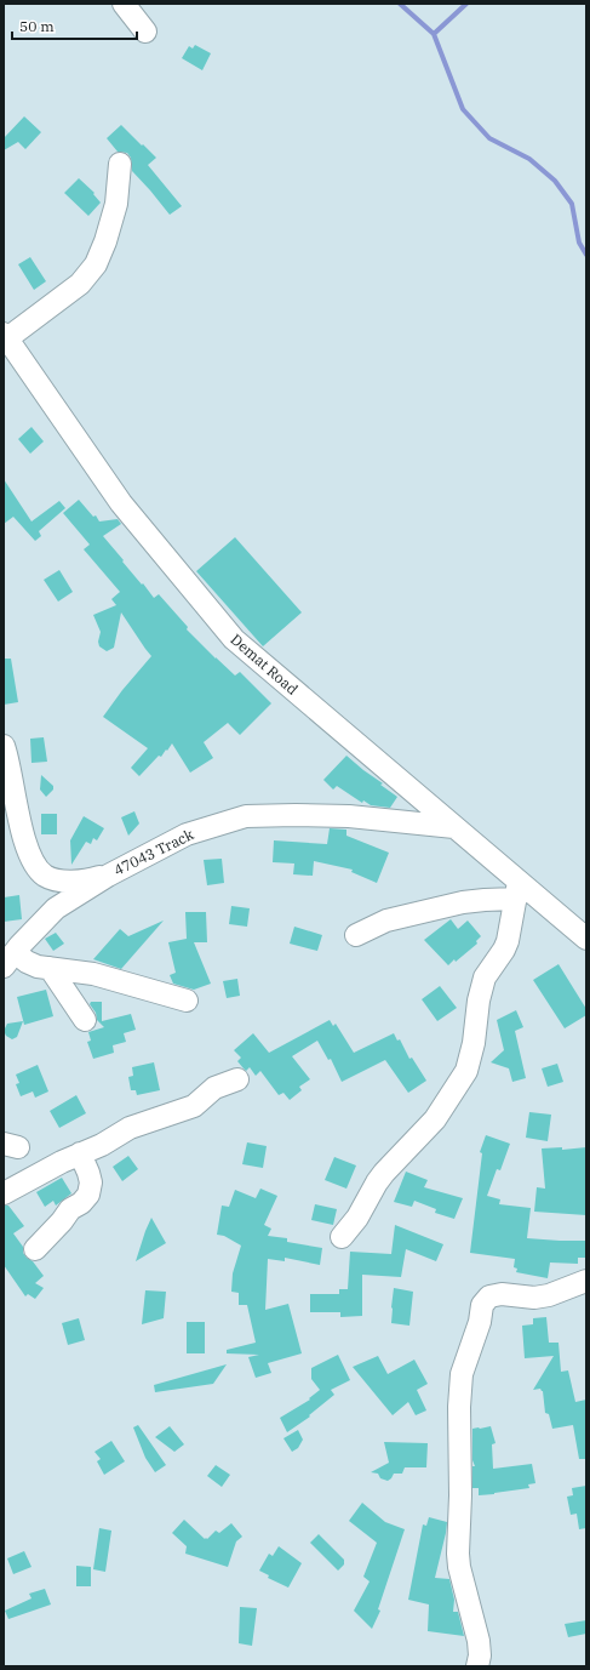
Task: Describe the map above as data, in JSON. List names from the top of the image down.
{
  "streets": {
    "street": ["Demat Road", "47043 Track"]
  },
  "crossings": [
    ["Demat Road", "47043 Track"]
  ],
  "scale_bar": "50 m"
}
